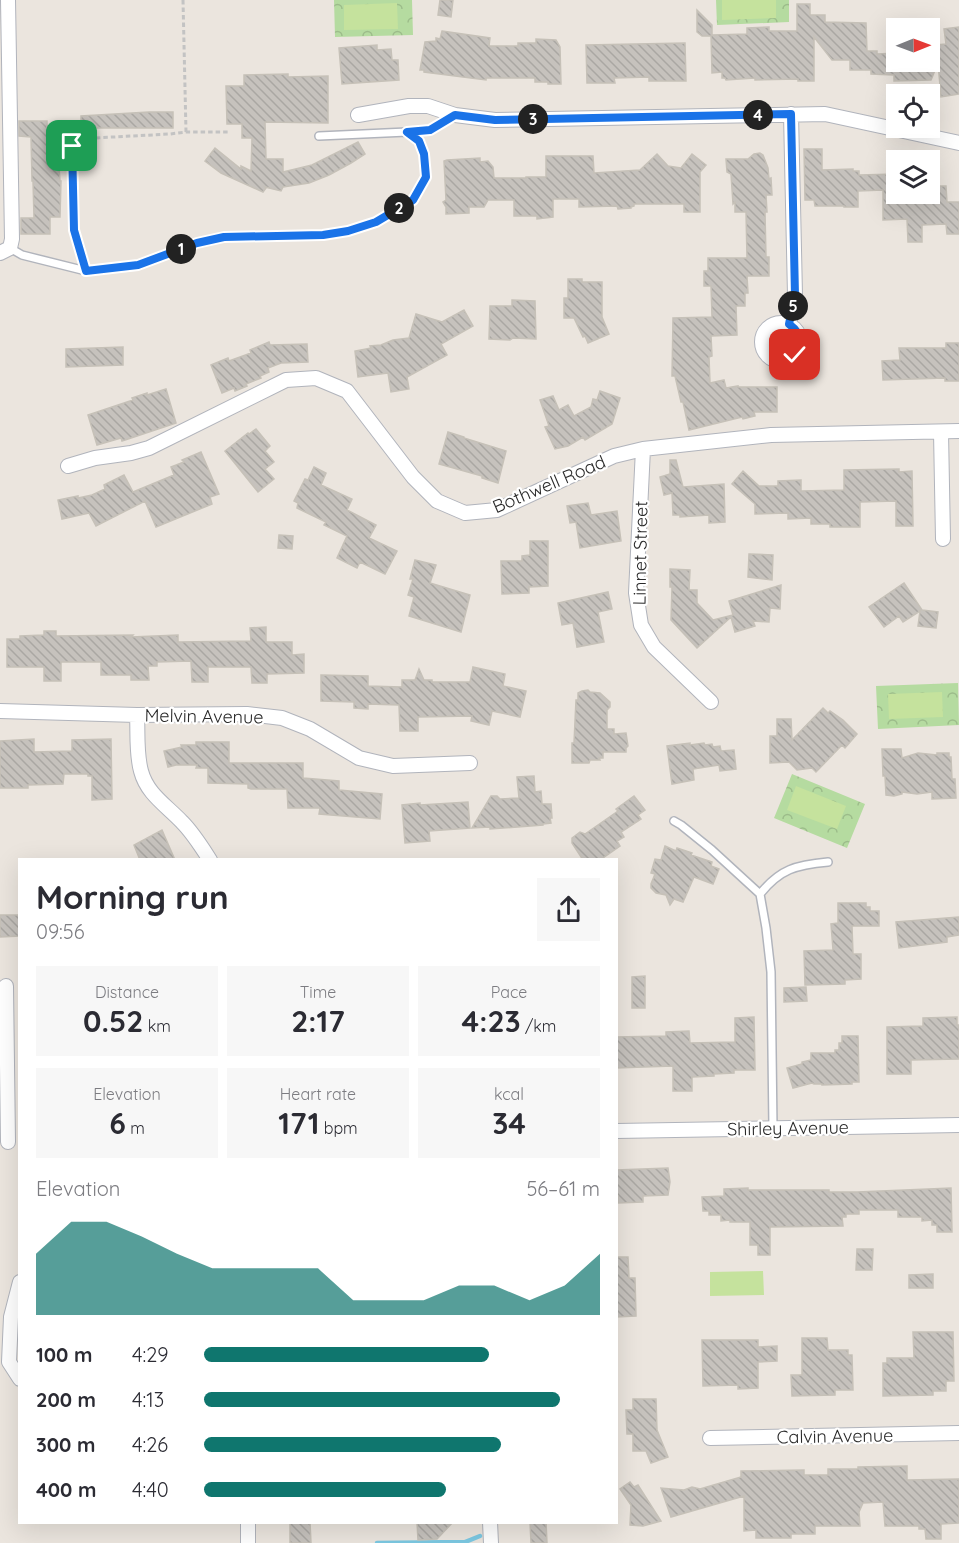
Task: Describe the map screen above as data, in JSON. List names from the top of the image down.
{
  "streets": {
    "street": [
      "Bothwell Road",
      "Linnet Street",
      "Melvin Avenue",
      "Shirley Avenue",
      "Calvin Avenue"
    ]
  },
  "crossings": [
    ["Bothwell Road", "Linnet Street"]
  ],
  "north": "right",
  "page": {
    "pins": [
      "4",
      "3",
      "2",
      "1",
      "5"
    ],
    "heading": ["Morning run", "09:56"],
    "stats": [
      ["Distance", "0.52 km"],
      ["Time", "2:17"],
      ["Pace", "4:23 /km"],
      ["Elevation", "6 m"],
      ["Heart rate", "171 bpm"],
      ["kcal", "34"]
    ],
    "chart": ["Elevation", "56–61 m"],
    "list": [
      {
        "name": "100 m",
        "note": "4:29"
      },
      {
        "name": "200 m",
        "note": "4:13"
      },
      {
        "name": "300 m",
        "note": "4:26"
      },
      {
        "name": "400 m",
        "note": "4:40"
      }
    ]
  }
}
